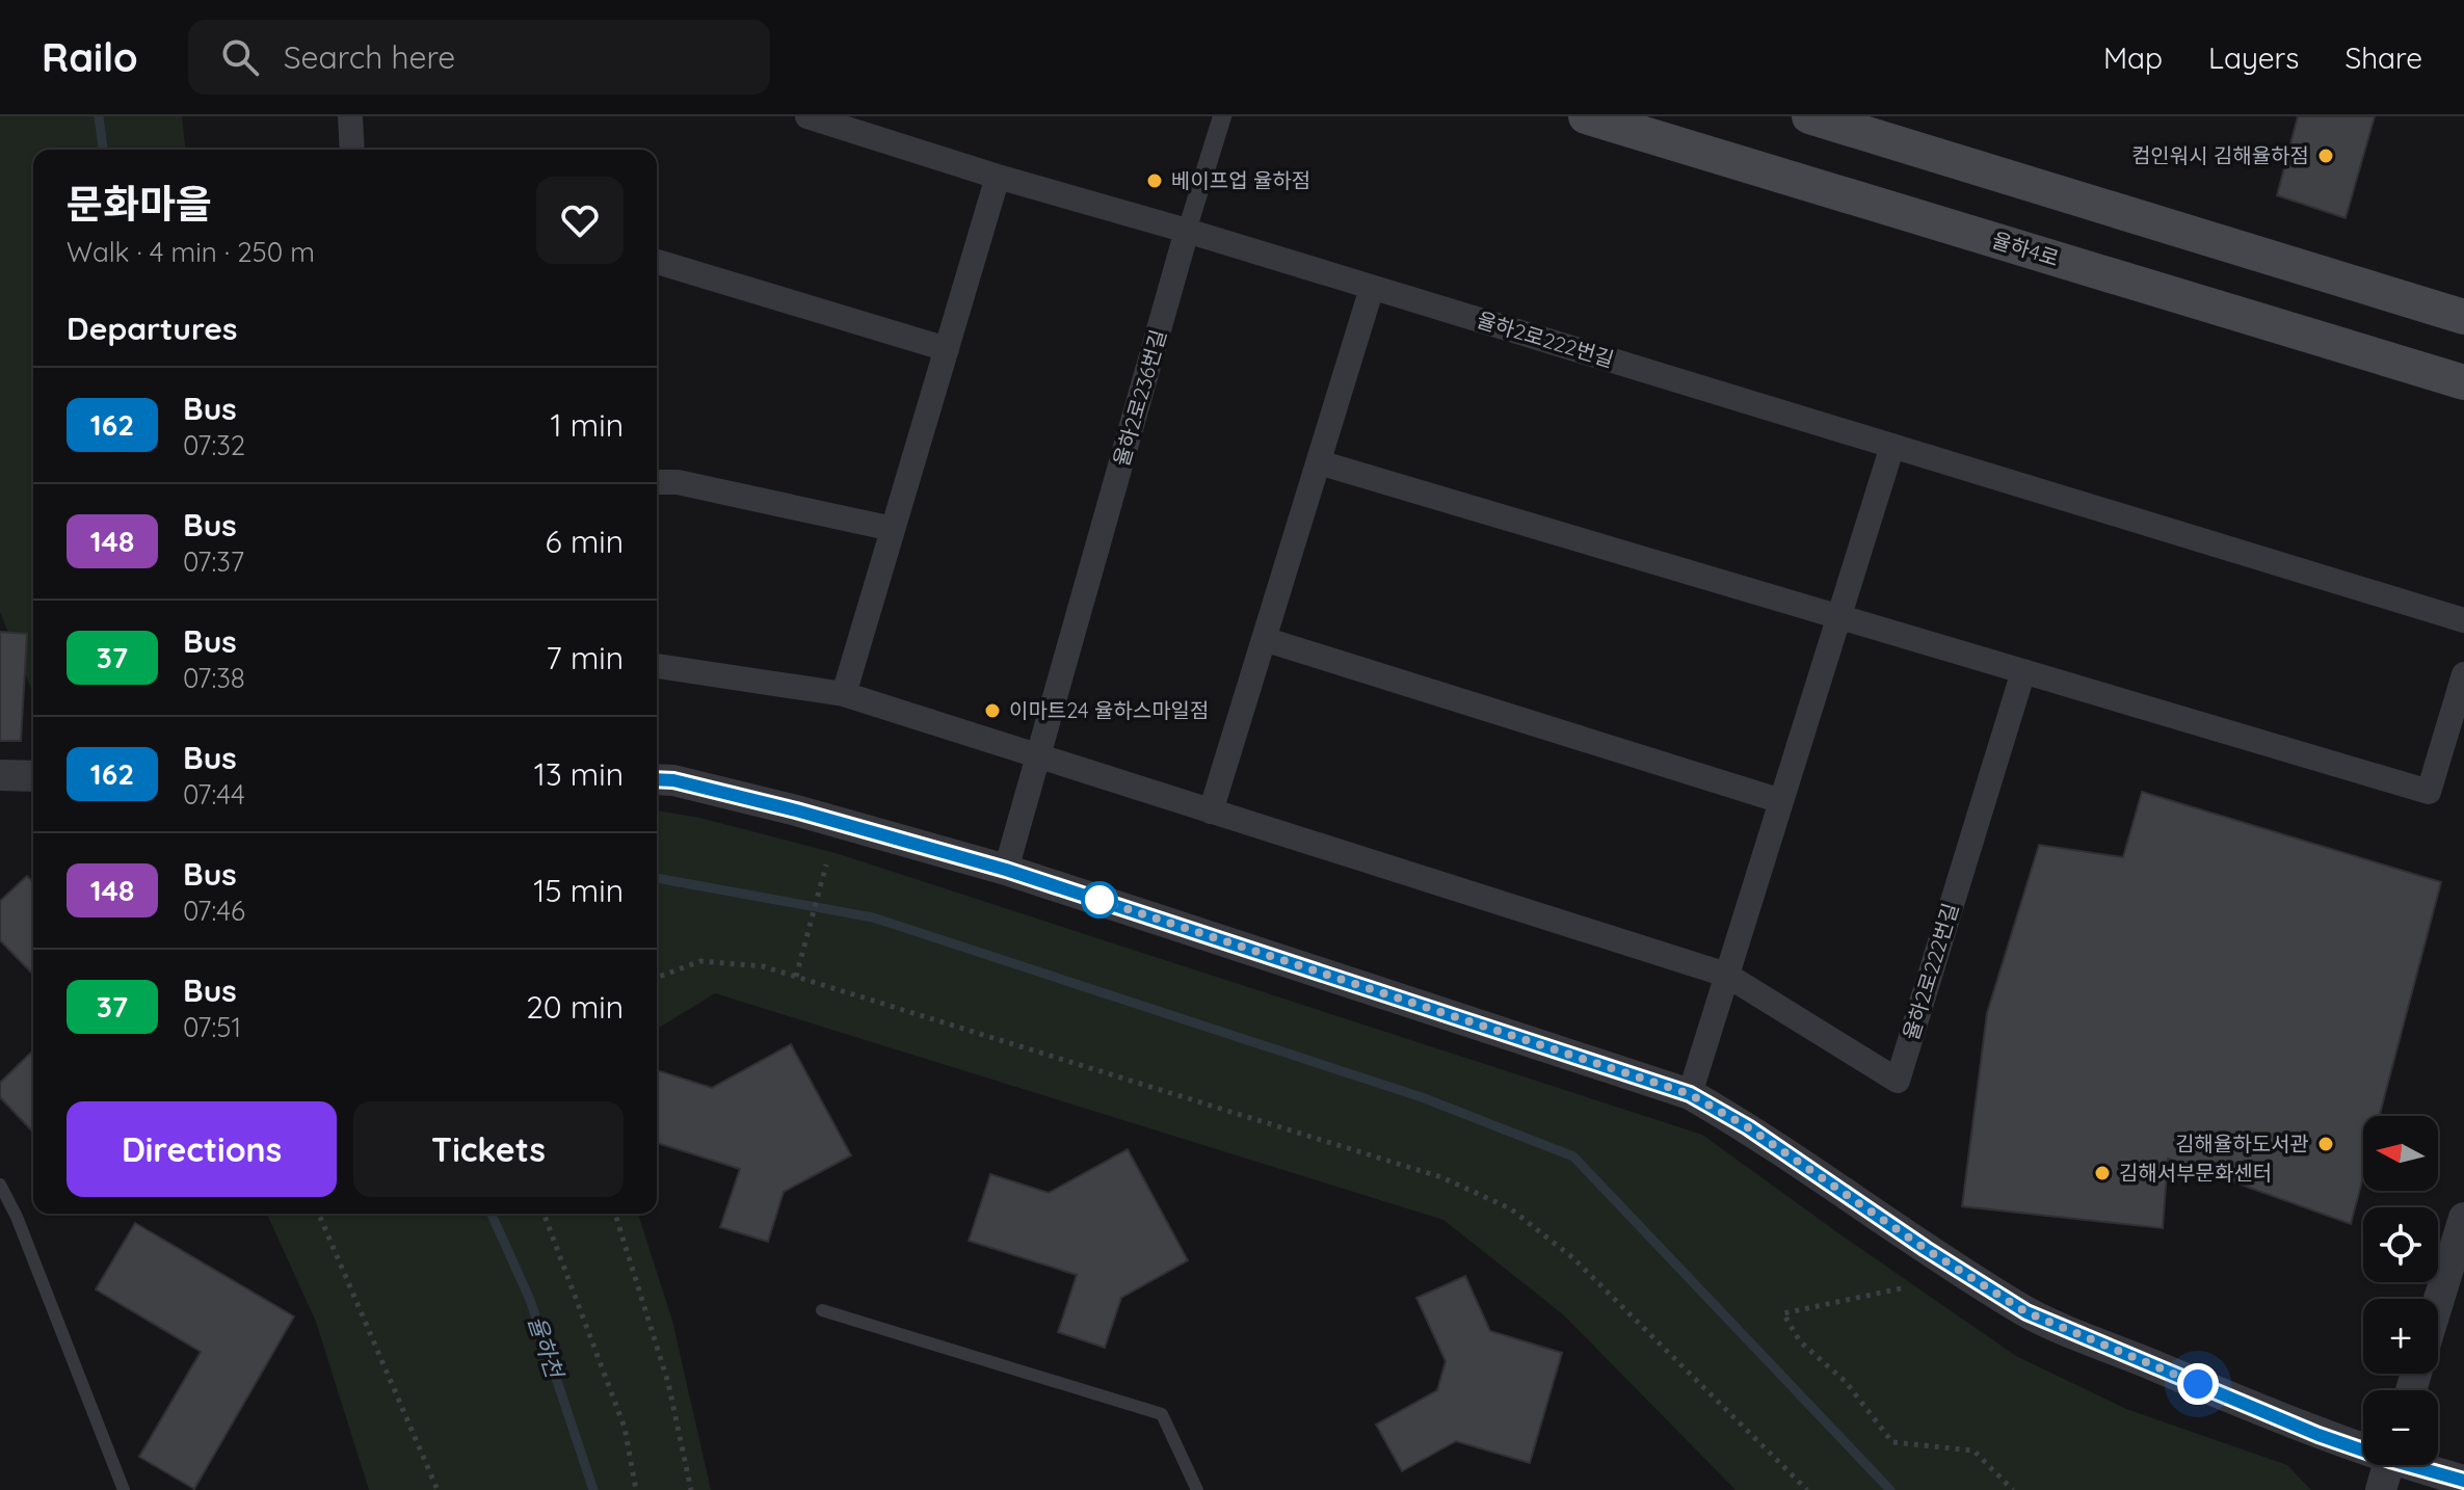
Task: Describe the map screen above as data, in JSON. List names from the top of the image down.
{
  "streets": {
    "main road": ["율하4로"],
    "street": ["율하2로222번길", "율하2로236번길"]
  },
  "crossings": [
    ["율하2로222번길", "율하2로236번길"]
  ],
  "water": ["율하천"],
  "places": [
    "컴인워시 김해율하점",
    "베이프업 율하점",
    "이마트24 율하스마일점",
    "김해율하도서관",
    "김해서부문화센터"
  ],
  "lines": ["bus line 162"],
  "north": "left",
  "page": {
    "header": "Railo",
    "search": "Search here",
    "nav": ["Map", "Layers", "Share"],
    "heading": [
      ["문화마을", "Walk · 4 min · 250 m"],
      "Departures"
    ],
    "list": [
      {
        "mark": "162",
        "name": "Bus",
        "note": "07:32",
        "value": "1 min"
      },
      {
        "mark": "148",
        "name": "Bus",
        "note": "07:37",
        "value": "6 min"
      },
      {
        "mark": "37",
        "name": "Bus",
        "note": "07:38",
        "value": "7 min"
      },
      {
        "mark": "162",
        "name": "Bus",
        "note": "07:44",
        "value": "13 min"
      },
      {
        "mark": "148",
        "name": "Bus",
        "note": "07:46",
        "value": "15 min"
      },
      {
        "mark": "37",
        "name": "Bus",
        "note": "07:51",
        "value": "20 min"
      }
    ],
    "buttons": ["Directions", "Tickets"],
    "map_buttons": ["+", "−"]
  }
}
